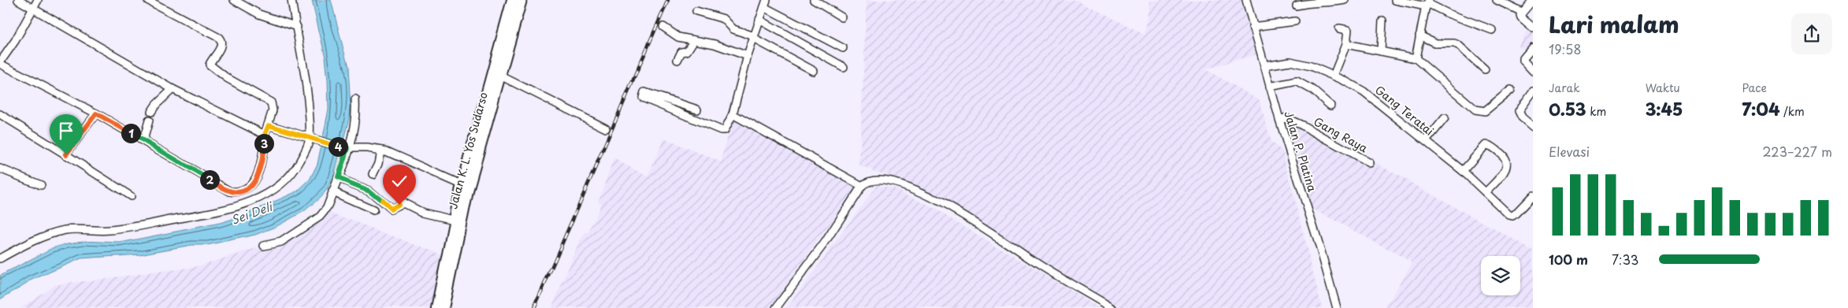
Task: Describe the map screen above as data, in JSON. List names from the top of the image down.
{
  "streets": {
    "highway": ["Jalan K. L. Yos Sudarso"],
    "street": ["Gang Teratai", "Gang Raya", "Jalan P. Platina"]
  },
  "crossings": [
    ["Gang Teratai", "Jalan P. Platina"],
    ["Gang Raya", "Jalan P. Platina"]
  ],
  "water": ["Sei Deli"],
  "page": {
    "heading": ["Lari malam", "19:58"],
    "stats": [
      ["Jarak", "0.53 km"],
      ["Waktu", "3:45"],
      ["Pace", "7:04 /km"]
    ],
    "pins": [
      "1",
      "3",
      "4",
      "2"
    ],
    "chart": ["Elevasi", "223–227 m"],
    "list": [
      {
        "name": "100 m",
        "note": "7:33"
      }
    ]
  }
}
